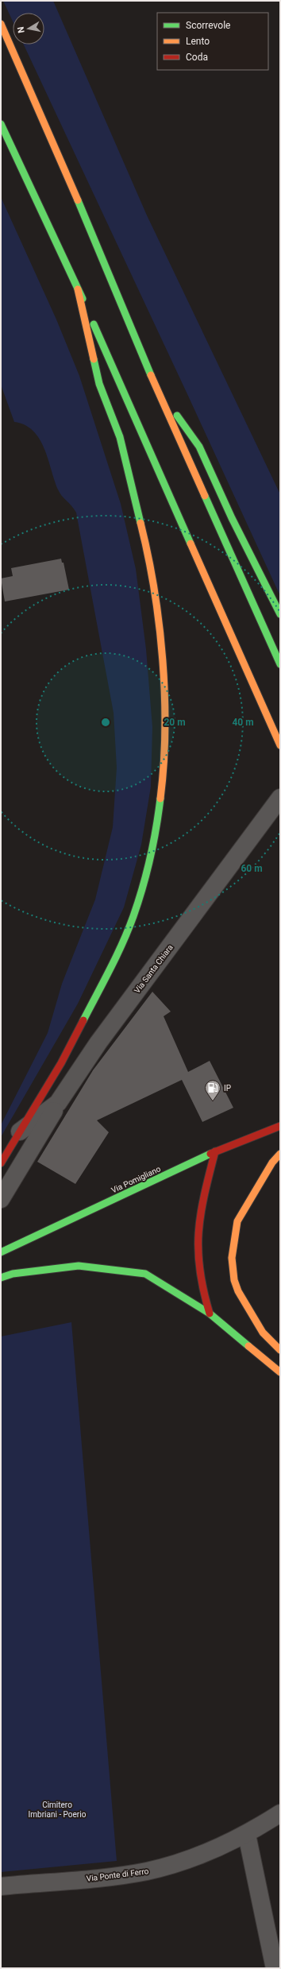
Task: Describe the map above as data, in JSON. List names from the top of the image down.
{
  "streets": {
    "main road": ["Via Pomigliano"],
    "street": ["Via Santa Chiara", "Via Ponte di Ferro"]
  },
  "parks": ["Cimitero Imbriani - Poerio"],
  "places": {
    "fuel station": ["IP"]
  },
  "legend": ["Scorrevole", "Lento", "Coda"],
  "north": "left",
  "rings": ["20 m", "40 m", "60 m"]
}
